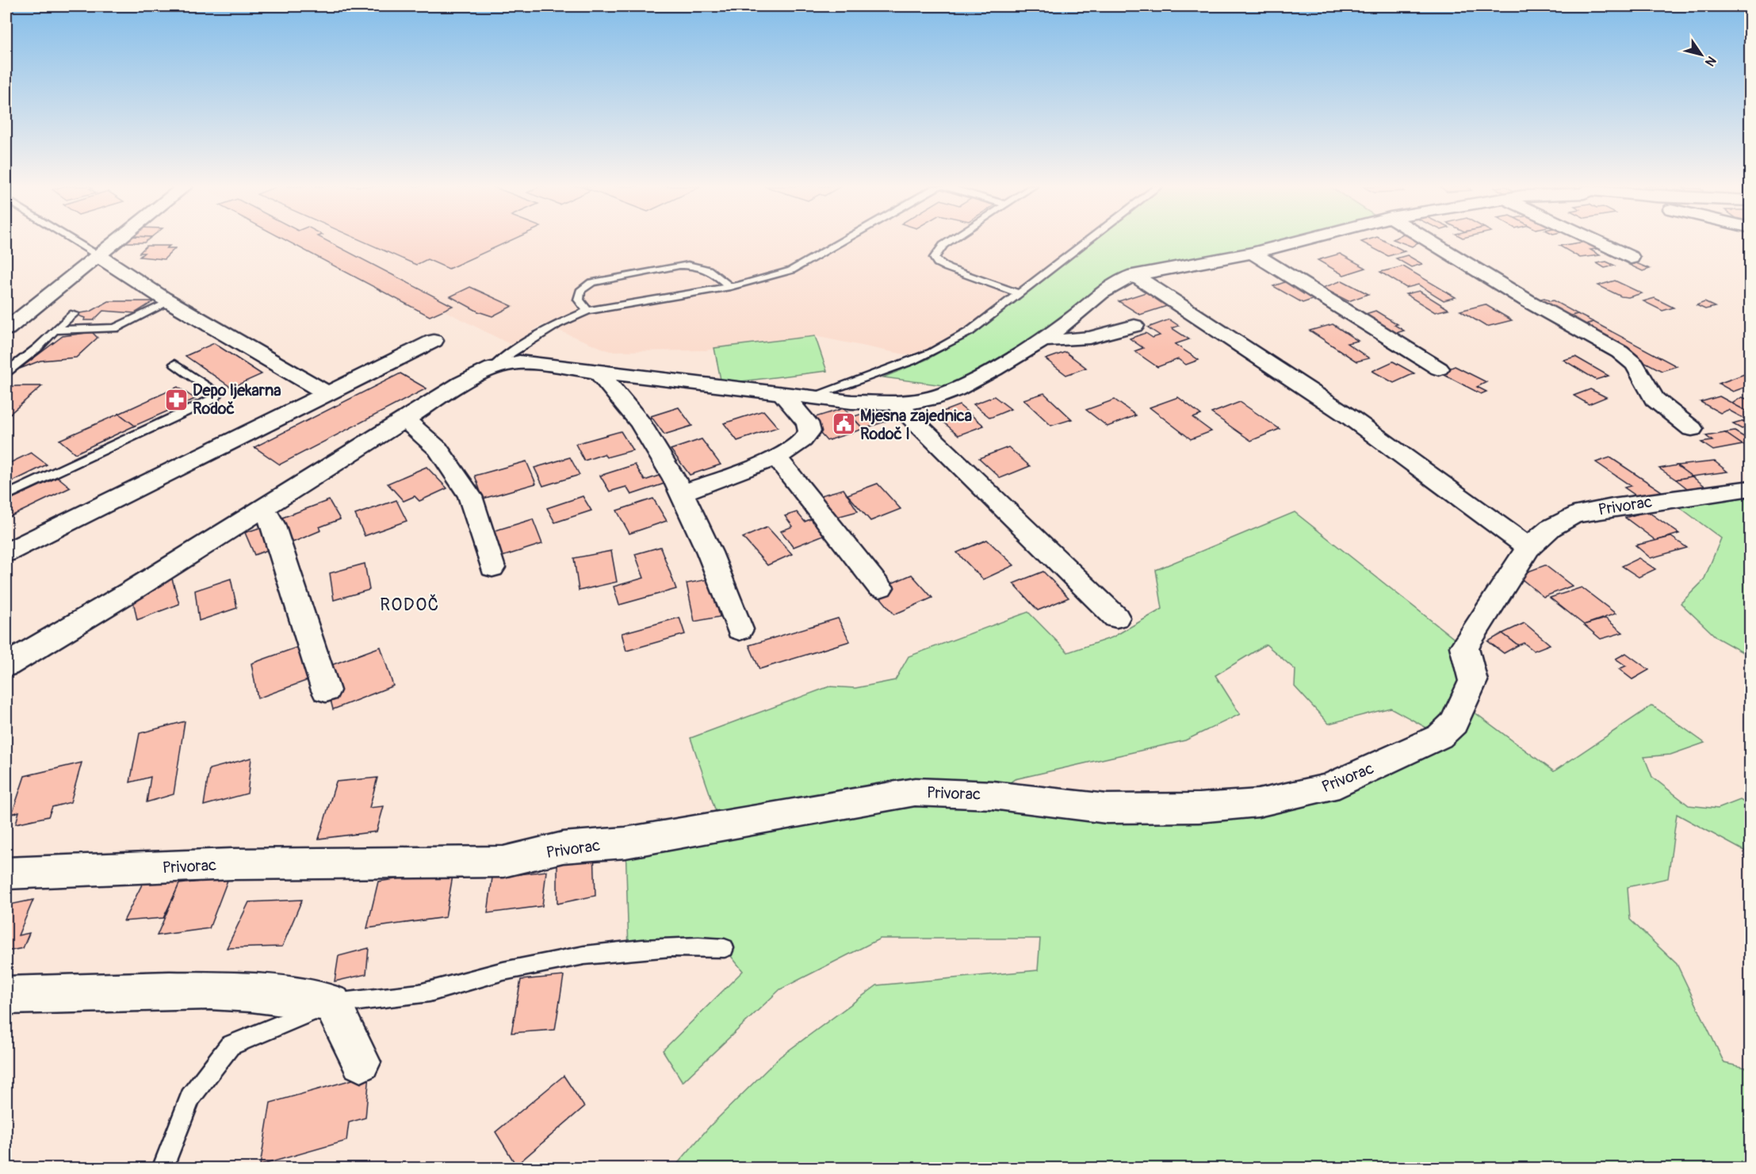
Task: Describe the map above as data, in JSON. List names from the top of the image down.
{
  "streets": {
    "street": ["Privorac"]
  },
  "districts": ["RODOČ"],
  "places": {
    "pharmacy": ["Depo ljekarna Rodoč"],
    "public building": ["Mjesna zajednica Rodoč I"]
  },
  "north": "bottom right"
}
